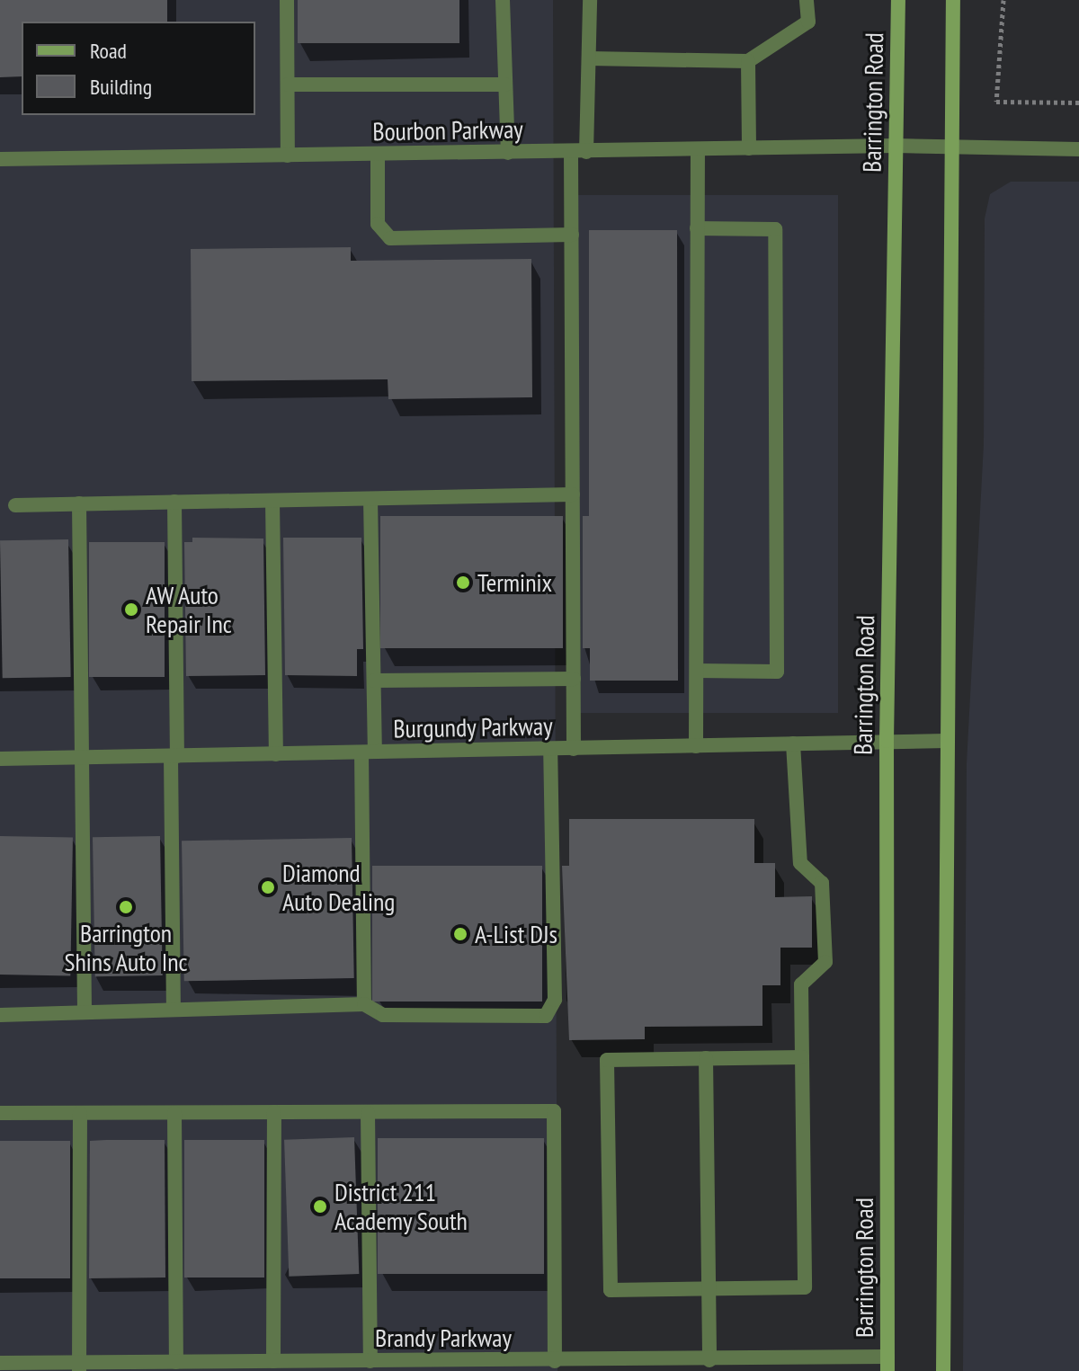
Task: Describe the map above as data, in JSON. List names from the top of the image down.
{
  "streets": {
    "main road": ["Barrington Road"],
    "street": ["Bourbon Parkway", "Burgundy Parkway", "Brandy Parkway"]
  },
  "crossings": [
    ["Barrington Road", "Bourbon Parkway"],
    ["Barrington Road", "Burgundy Parkway"],
    ["Barrington Road", "Brandy Parkway"]
  ],
  "places": [
    "Terminix",
    "AW Auto Repair Inc",
    "Diamond Auto Dealing",
    "Barrington Shins Auto Inc",
    "A-List DJs",
    "District 211 Academy South"
  ],
  "legend": ["Road", "Building"]
}
